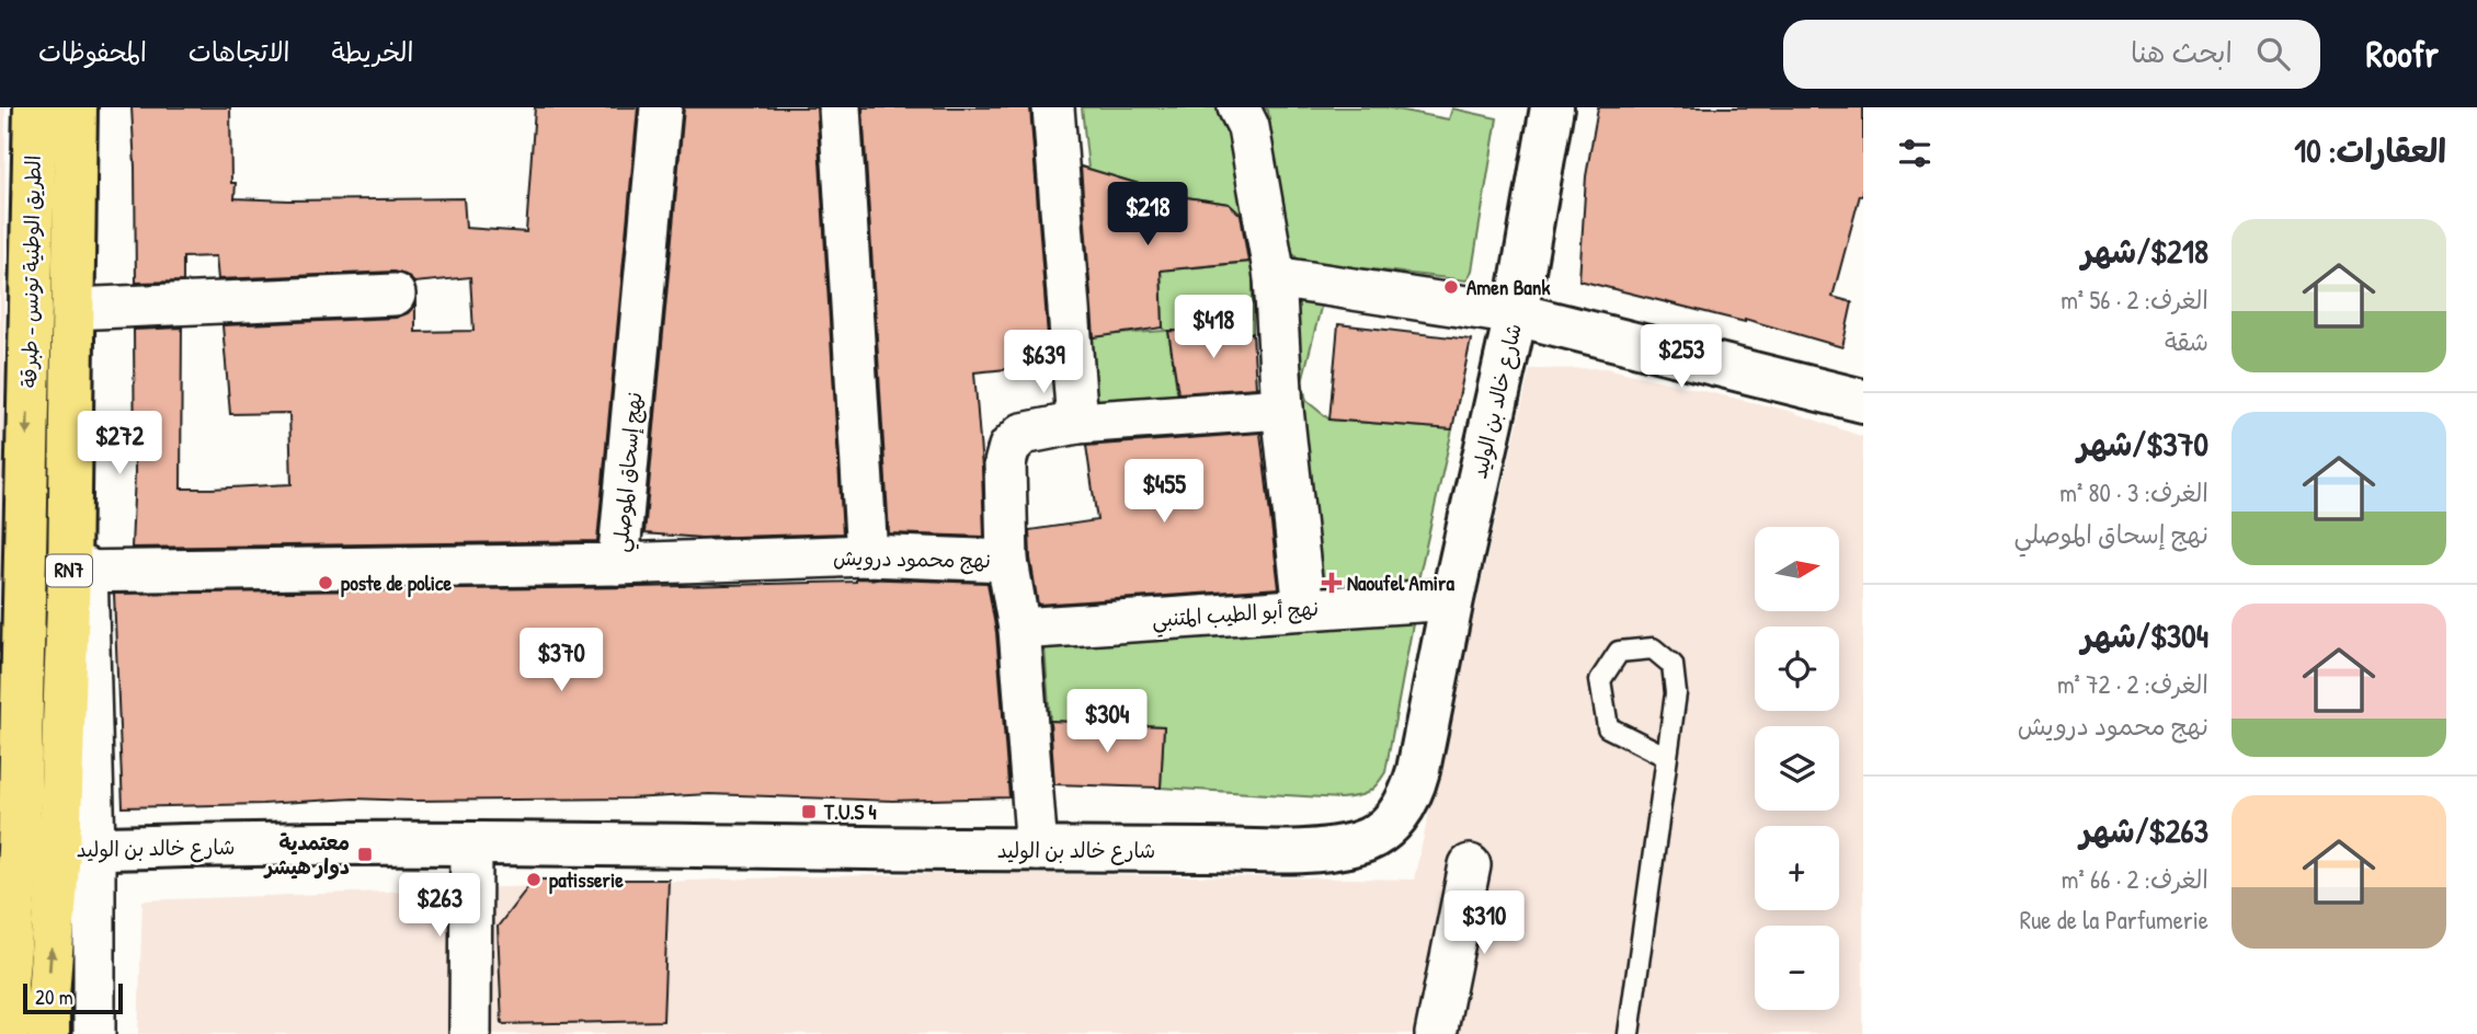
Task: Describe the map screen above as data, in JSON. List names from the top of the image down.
{
  "streets": {
    "main road": ["الطريق الوطنية تونس - طبرقة", "RN7"],
    "street": [
      "شارع خالد بن الوليد",
      "نهج إسحاق الموصلي",
      "نهج محمود درويش",
      "نهج أبو الطيب المتنبي"
    ]
  },
  "crossings": [
    ["الطريق الوطنية تونس - طبرقة", "شارع خالد بن الوليد"],
    ["الطريق الوطنية تونس - طبرقة", "نهج إسحاق الموصلي"],
    ["شارع خالد بن الوليد", "نهج محمود درويش"],
    ["شارع خالد بن الوليد", "نهج أبو الطيب المتنبي"],
    ["نهج إسحاق الموصلي", "نهج محمود درويش"],
    ["نهج محمود درويش", "نهج أبو الطيب المتنبي"]
  ],
  "places": {
    "other": ["Amen Bank", "poste de police", "patisserie"],
    "health": ["Naoufel Amira"],
    "transit": ["T.U.S 4", "معتمدية دوار هيشر"]
  },
  "scale_bar": "20 m",
  "north": "right",
  "page": {
    "header": "Roofr",
    "search": "ابحث هنا",
    "nav": ["الخريطة", "الاتجاهات", "المحفوظات"],
    "heading": "العقارات: 10",
    "price": [
      "$218",
      "$418",
      "$253",
      "$639",
      "$272",
      "$455",
      "$370",
      "$304",
      "$263",
      "$310"
    ],
    "list": [
      {
        "name": "$218/شهر",
        "note": "الغرف: 2 · 56 m² · شقة"
      },
      {
        "name": "$370/شهر",
        "note": "الغرف: 3 · 80 m² · نهج إسحاق الموصلي"
      },
      {
        "name": "$304/شهر",
        "note": "الغرف: 2 · 72 m² · نهج محمود درويش"
      },
      {
        "name": "$263/شهر",
        "note": "الغرف: 2 · 66 m² · Rue de la Parfumerie"
      }
    ],
    "map_buttons": ["+", "−"],
    "scale": "20 m"
  }
}
